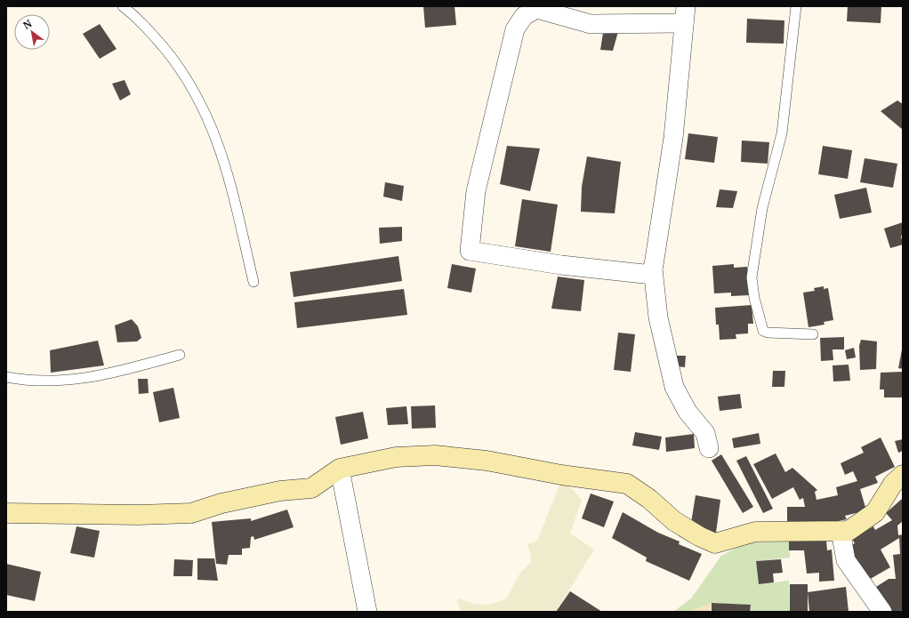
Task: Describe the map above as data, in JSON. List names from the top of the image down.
{
  "north": "top left"
}
